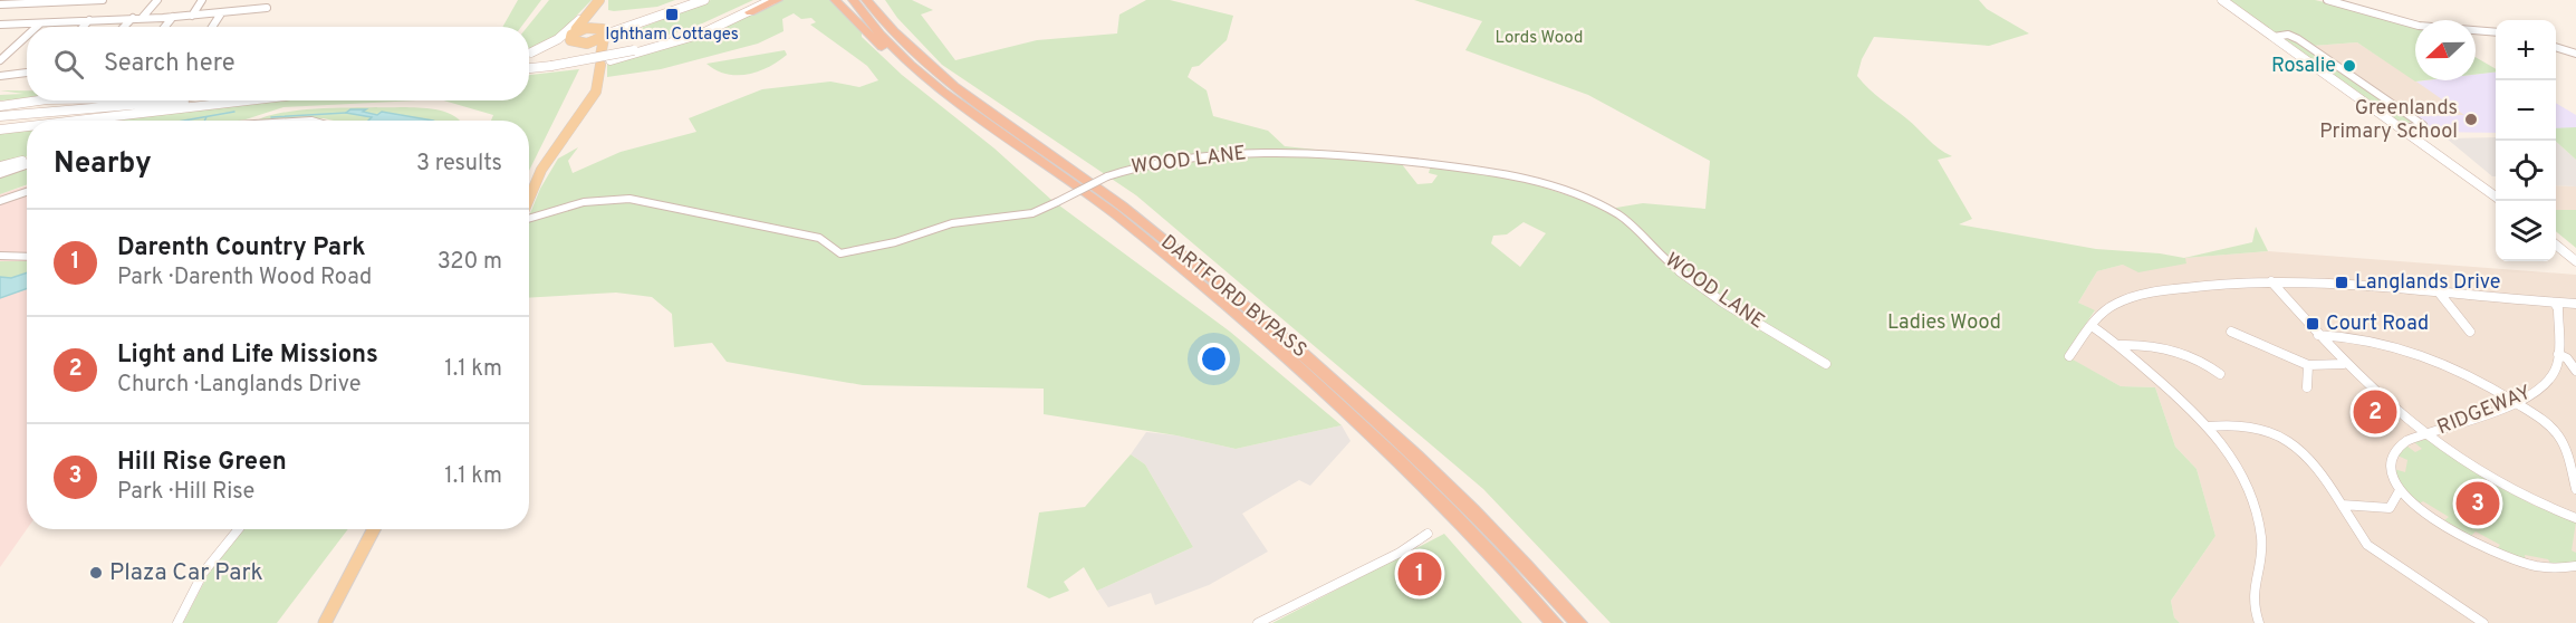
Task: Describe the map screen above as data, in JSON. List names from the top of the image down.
{
  "streets": {
    "highway": ["DARTFORD BYPASS"],
    "street": ["WOOD LANE", "RIDGEWAY"]
  },
  "parks": ["Lords Wood", "Ladies Wood"],
  "places": {
    "transit": ["Ightham Cottages", "Langlands Drive", "Court Road"],
    "other": ["Rosalie", "Greenlands Primary School", "Plaza Car Park"]
  },
  "north": "left",
  "page": {
    "map_buttons": ["+", "−"],
    "search": "Search here",
    "heading": ["Nearby", "3 results"],
    "list": [
      {
        "mark": "1",
        "name": "Darenth Country Park",
        "note": "Park · Darenth Wood Road",
        "value": "320 m"
      },
      {
        "mark": "2",
        "name": "Light and Life Missions",
        "note": "Church · Langlands Drive",
        "value": "1.1 km"
      },
      {
        "mark": "3",
        "name": "Hill Rise Green",
        "note": "Park · Hill Rise",
        "value": "1.1 km"
      }
    ],
    "pins": ["2", "3", "1"]
  }
}
